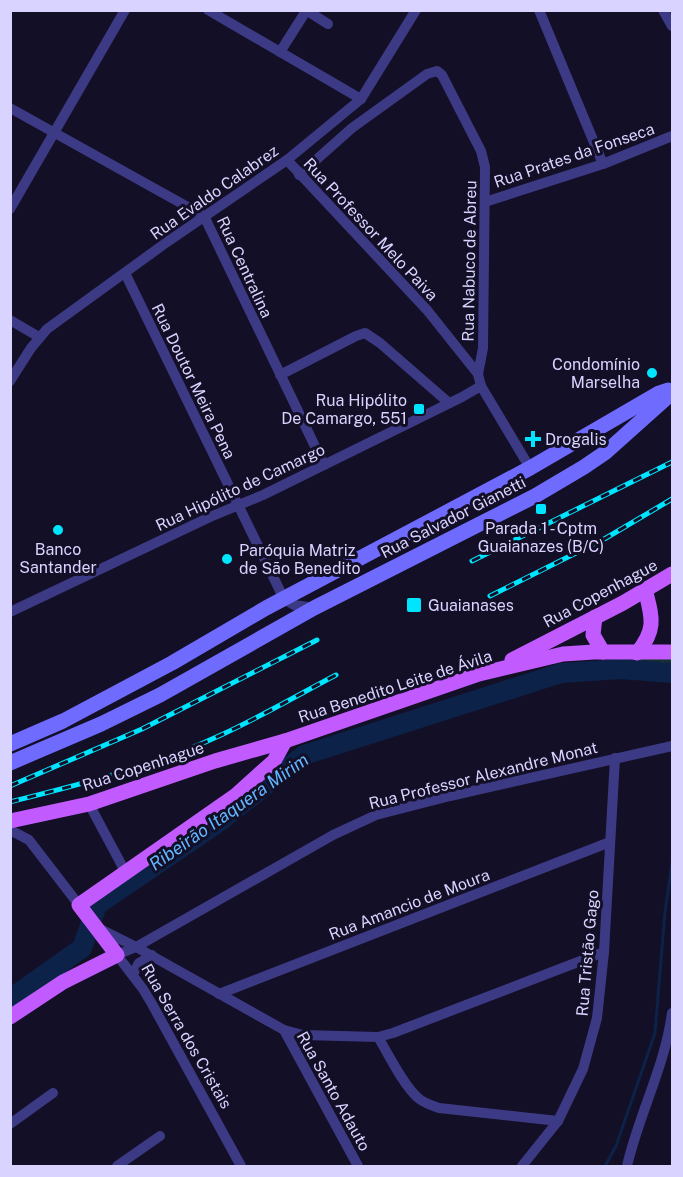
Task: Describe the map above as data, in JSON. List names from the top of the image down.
{
  "streets": {
    "main road": [
      "Rua Salvador Gianetti",
      "Rua Copenhague",
      "Rua Benedito Leite de Ávila",
      "Rua Serra dos Cristais"
    ],
    "street": [
      "Rua Prates da Fonseca",
      "Rua Evaldo Calabrez",
      "Rua Professor Melo Paiva",
      "Rua Nabuco de Abreu",
      "Rua Centralina",
      "Rua Doutor Meira Pena",
      "Rua Hipólito de Camargo",
      "Rua Professor Alexandre Monat",
      "Rua Amancio de Moura",
      "Rua Tristão Gago",
      "Rua Santo Adauto"
    ]
  },
  "crossings": [
    ["Rua Prates da Fonseca", "Rua Nabuco de Abreu"],
    ["Rua Evaldo Calabrez", "Rua Professor Melo Paiva"],
    ["Rua Evaldo Calabrez", "Rua Centralina"],
    ["Rua Evaldo Calabrez", "Rua Doutor Meira Pena"],
    ["Rua Professor Melo Paiva", "Rua Nabuco de Abreu"],
    ["Rua Nabuco de Abreu", "Rua Hipólito de Camargo"],
    ["Rua Centralina", "Rua Hipólito de Camargo"],
    ["Rua Doutor Meira Pena", "Rua Hipólito de Camargo"],
    ["Rua Doutor Meira Pena", "Rua Salvador Gianetti"],
    ["Rua Copenhague", "Rua Benedito Leite de Ávila"],
    ["Rua Benedito Leite de Ávila", "Rua Serra dos Cristais"],
    ["Rua Professor Alexandre Monat", "Rua Tristão Gago"],
    ["Rua Professor Alexandre Monat", "Rua Serra dos Cristais"],
    ["Rua Amancio de Moura", "Rua Tristão Gago"]
  ],
  "water": ["Ribeirão Itaquera Mirim"],
  "places": {
    "other": ["Condomínio Marselha", "Banco Santander", "Paróquia Matriz de São Benedito"],
    "transit": ["Rua Hipólito De Camargo, 551", "Parada 1 - Cptm Guaianazes (B/C)", "Guaianases"],
    "health": ["Drogalis"]
  }
}
